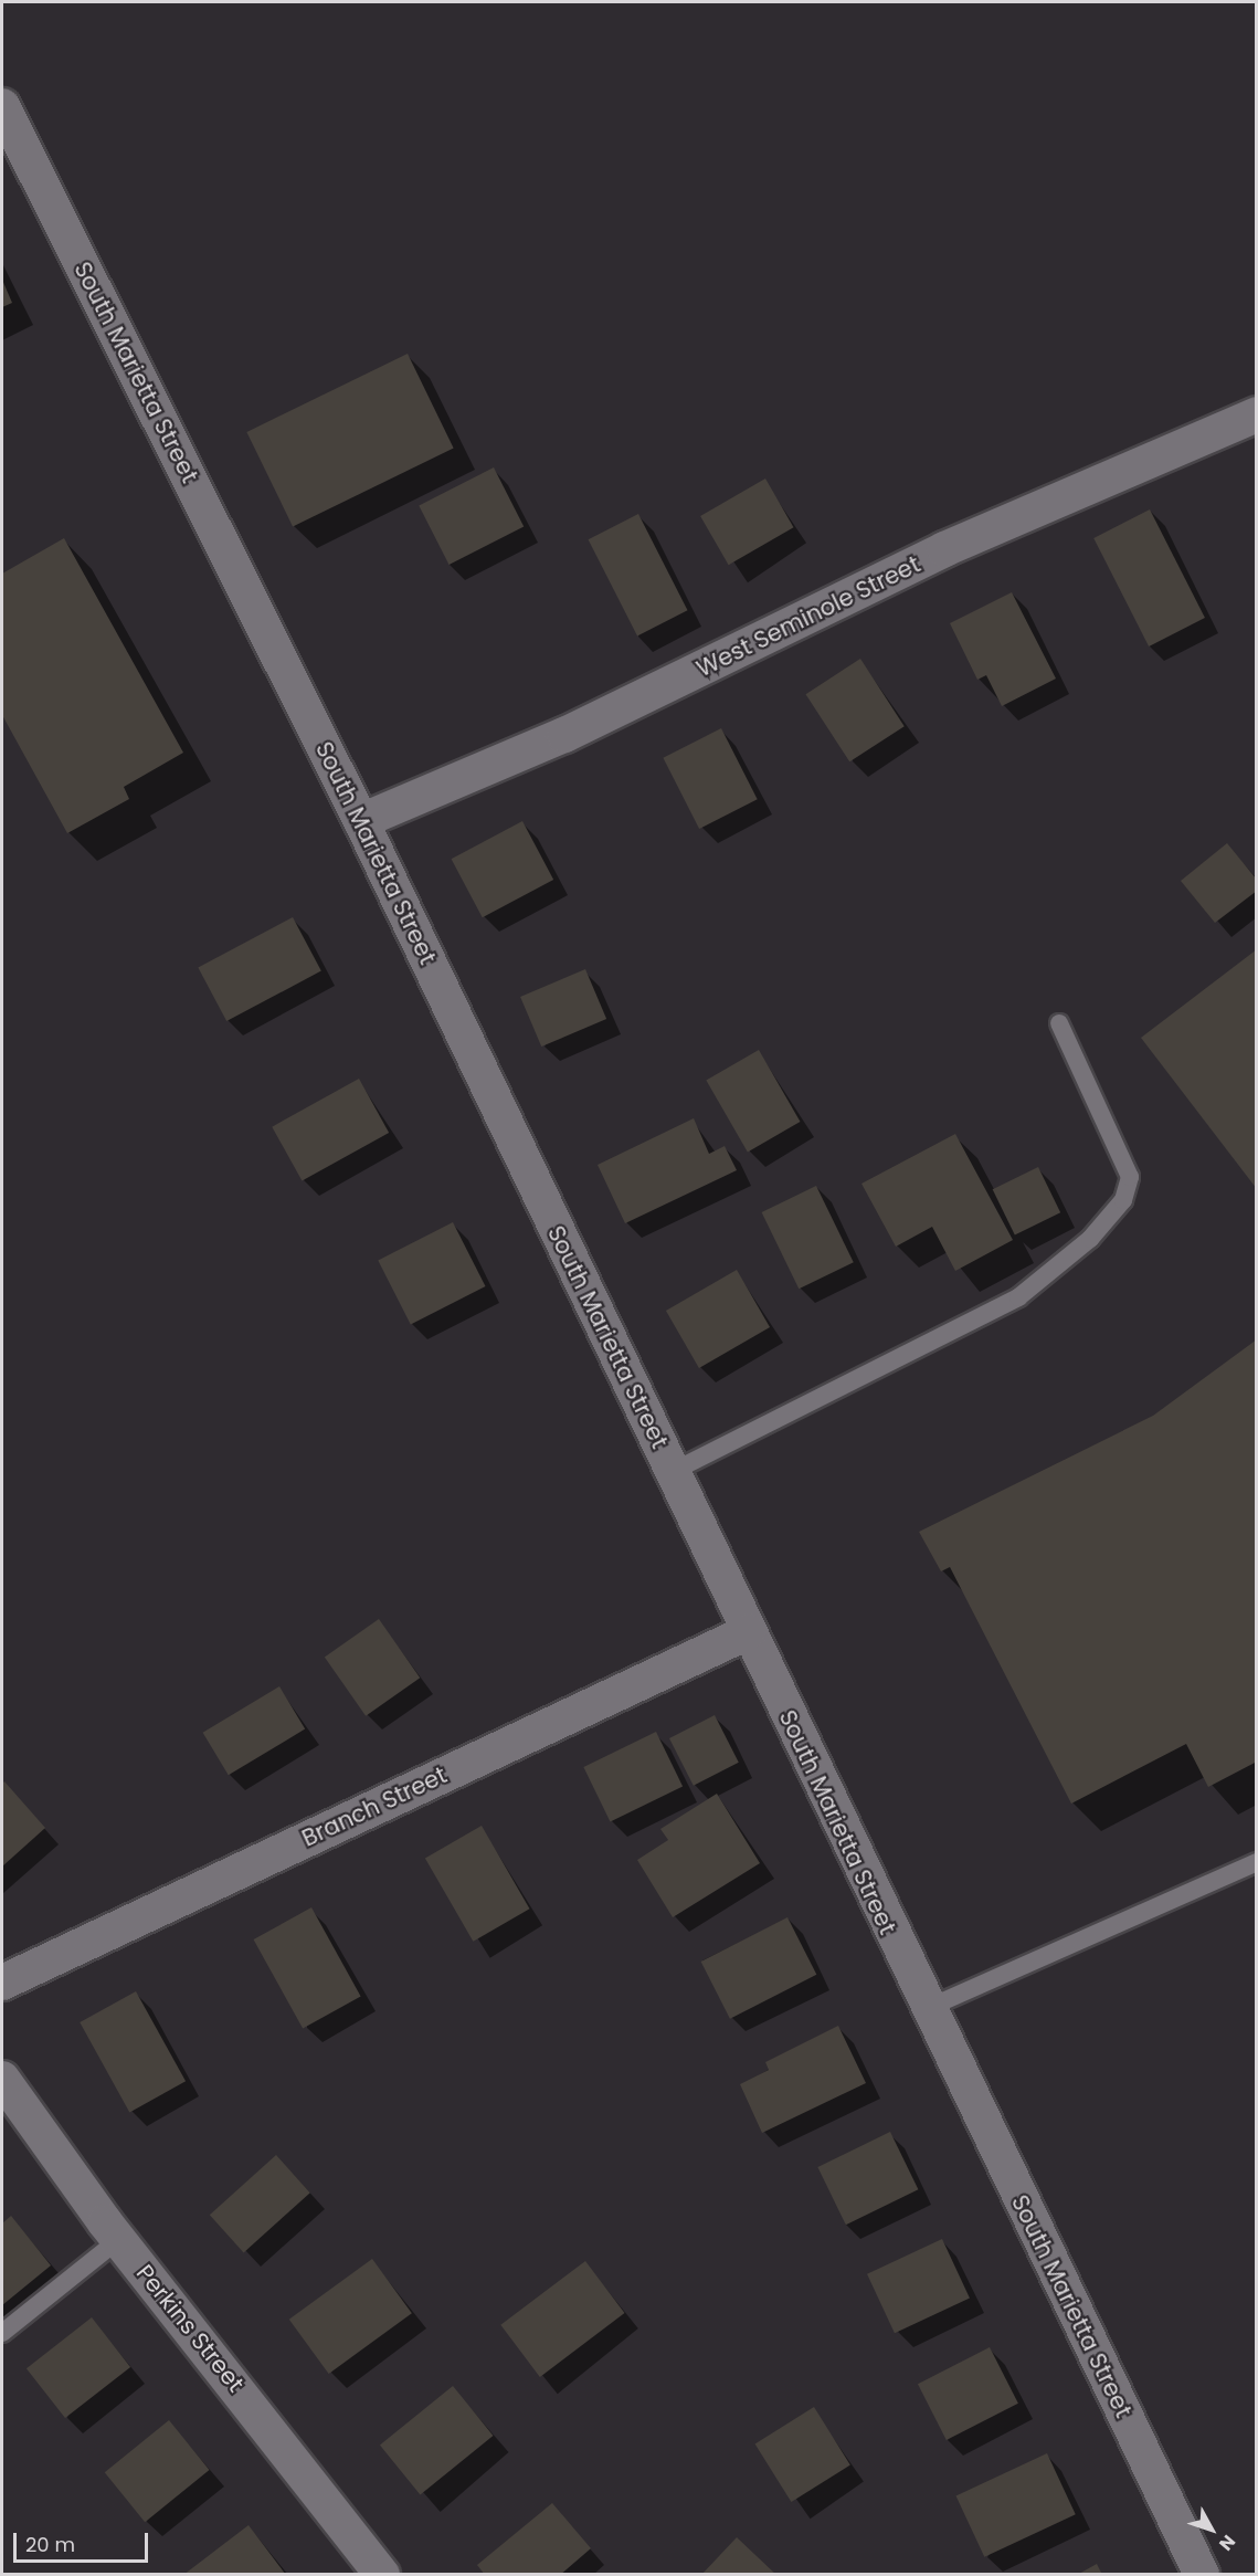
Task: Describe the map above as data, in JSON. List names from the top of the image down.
{
  "streets": {
    "street": [
      "South Marietta Street",
      "West Seminole Street",
      "Branch Street",
      "Perkins Street"
    ]
  },
  "crossings": [
    ["South Marietta Street", "West Seminole Street"],
    ["South Marietta Street", "Branch Street"]
  ],
  "scale_bar": "20 m",
  "north": "bottom right"
}
